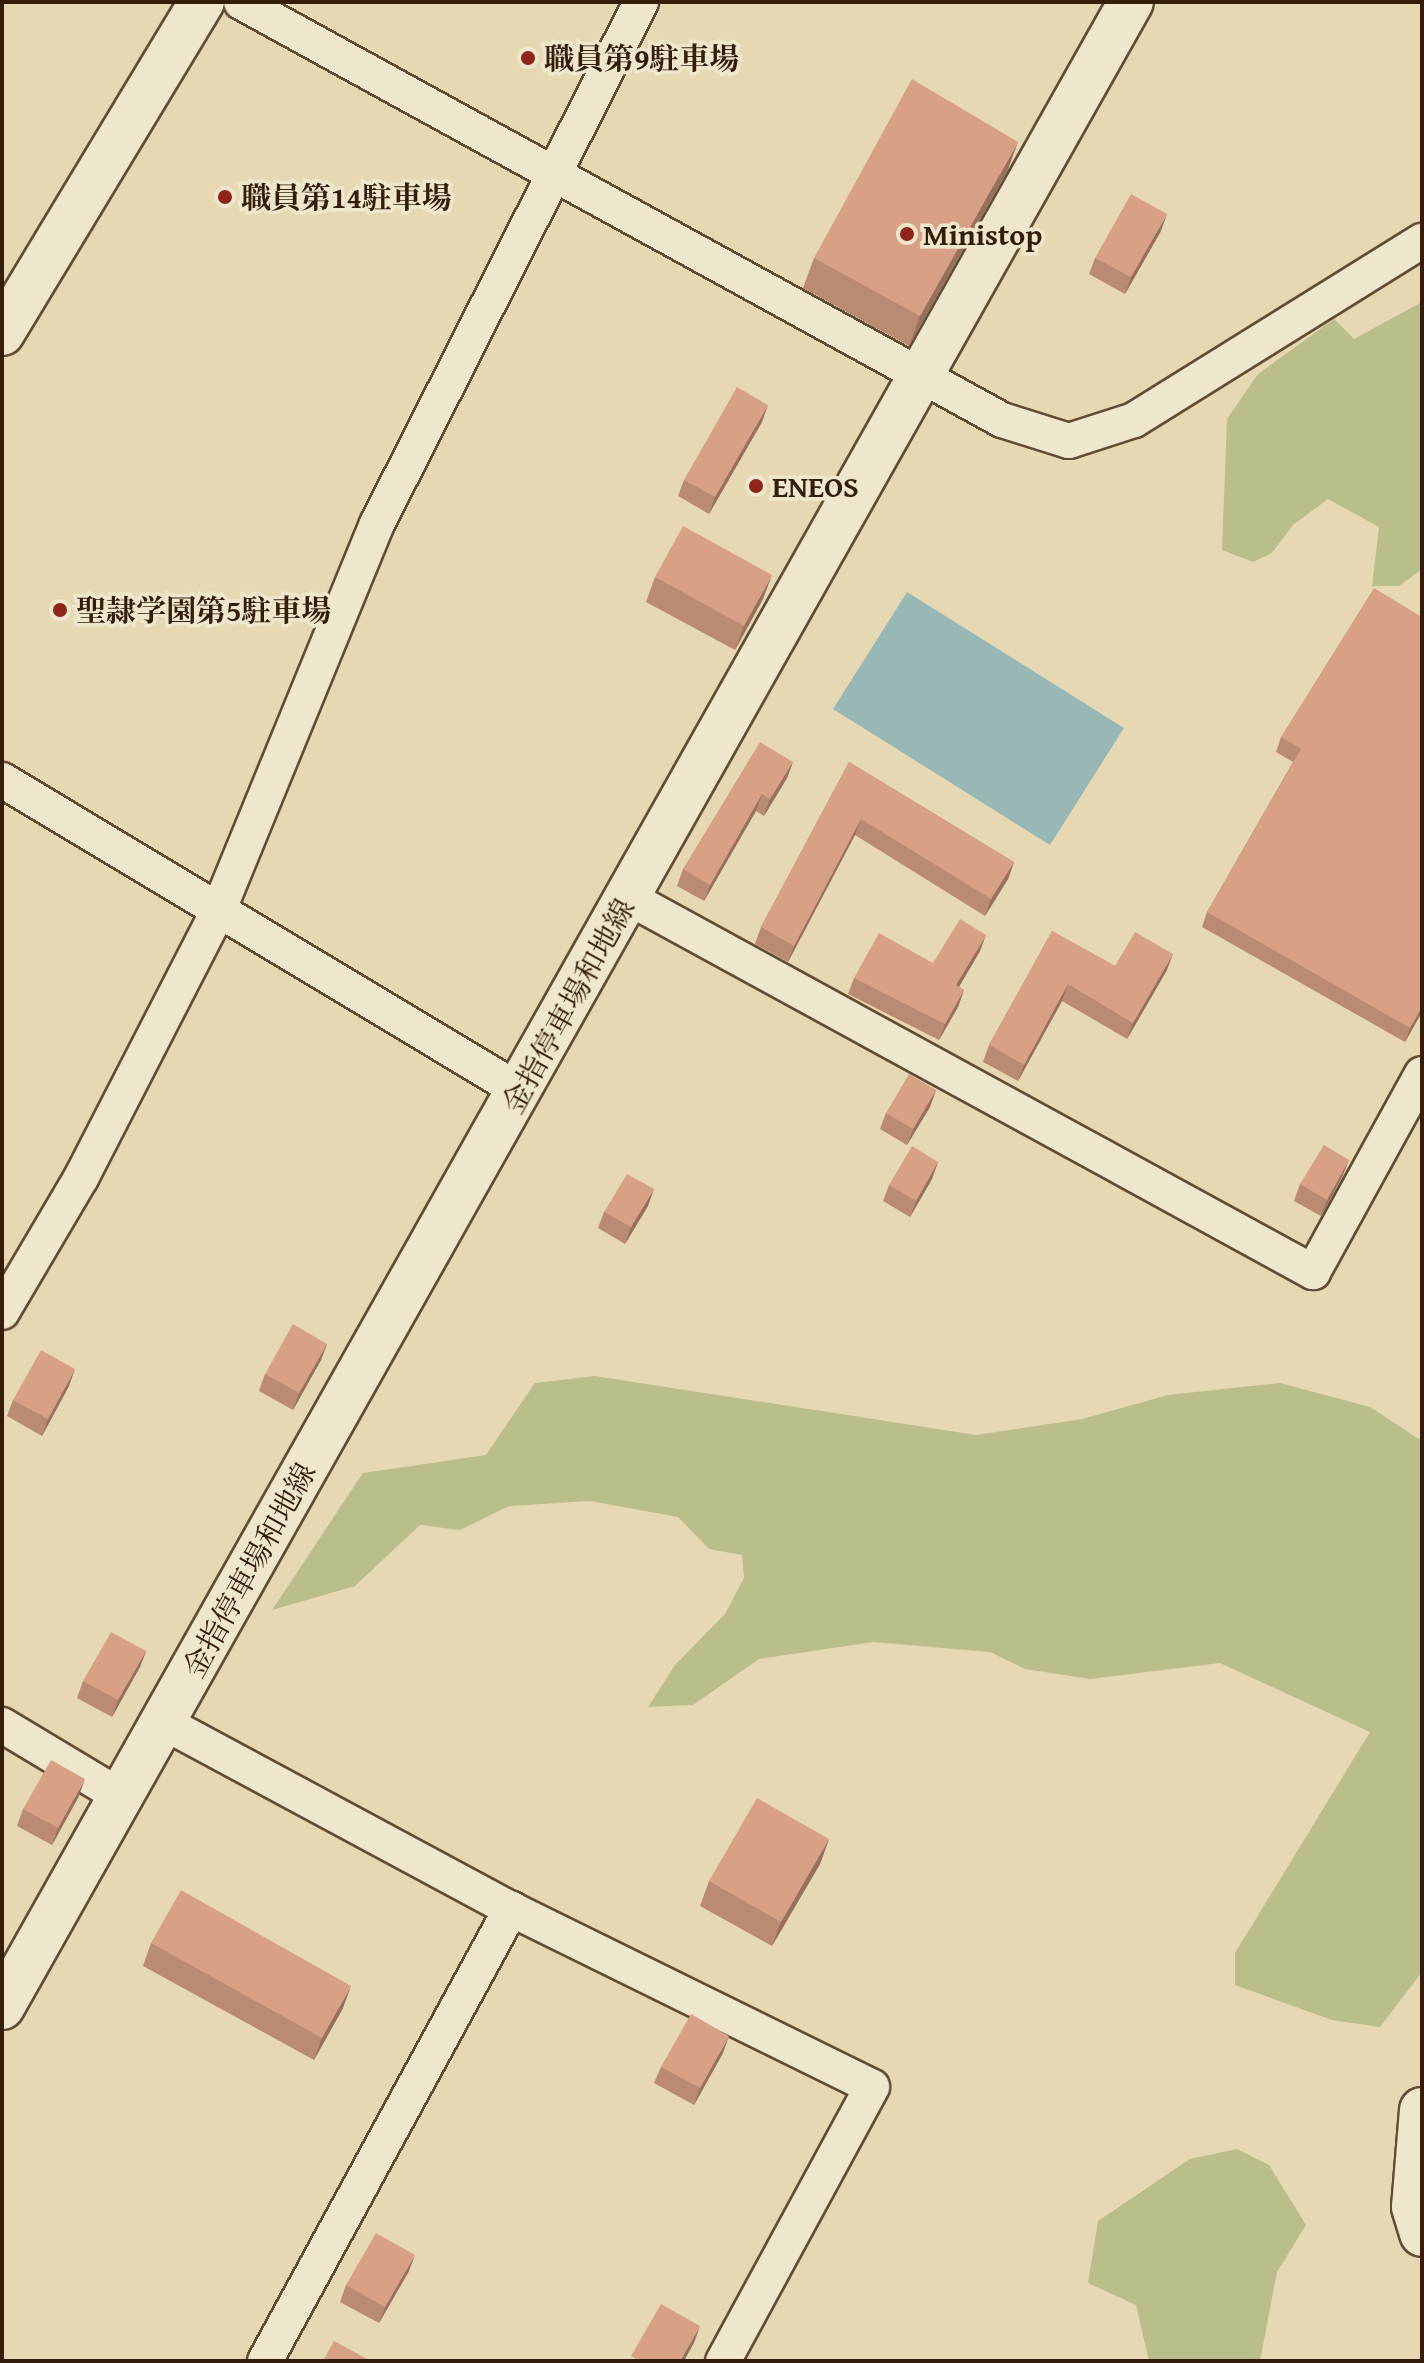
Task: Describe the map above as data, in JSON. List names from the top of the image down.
{
  "streets": {
    "main road": ["金指停車場和地線"]
  },
  "places": [
    "職員第9駐車場",
    "職員第14駐車場",
    "Ministop",
    "ENEOS",
    "聖隷学園第5駐車場"
  ]
}
